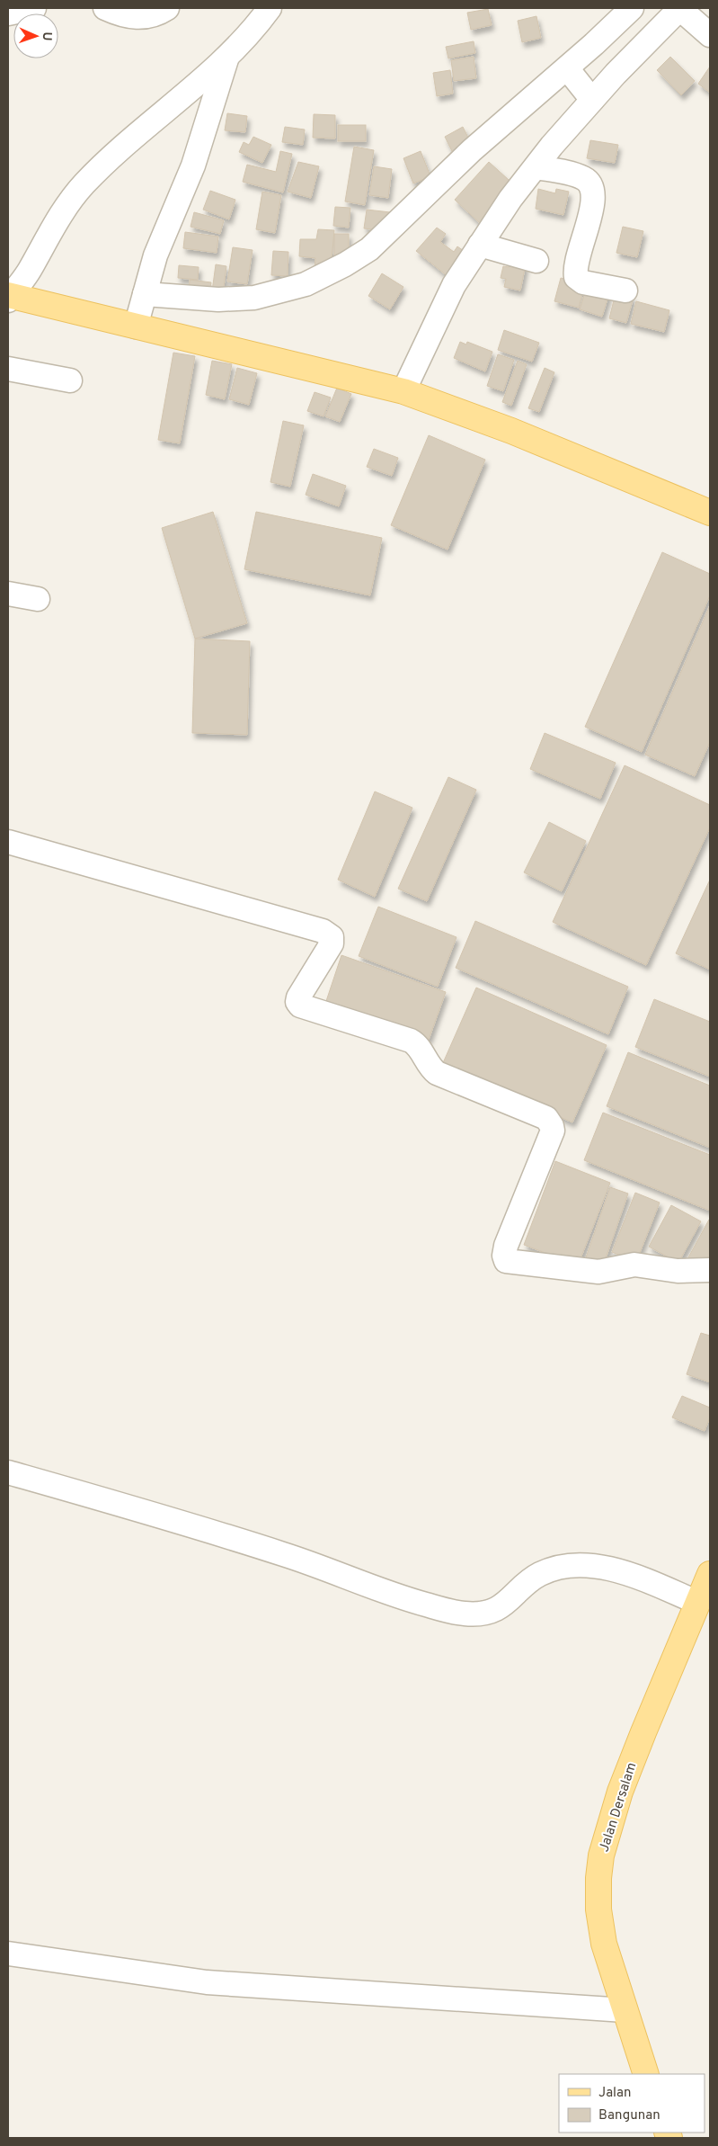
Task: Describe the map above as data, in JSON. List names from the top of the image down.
{
  "streets": {
    "main road": ["Jalan Dersalam"]
  },
  "legend": ["Jalan", "Bangunan"],
  "north": "right"
}
